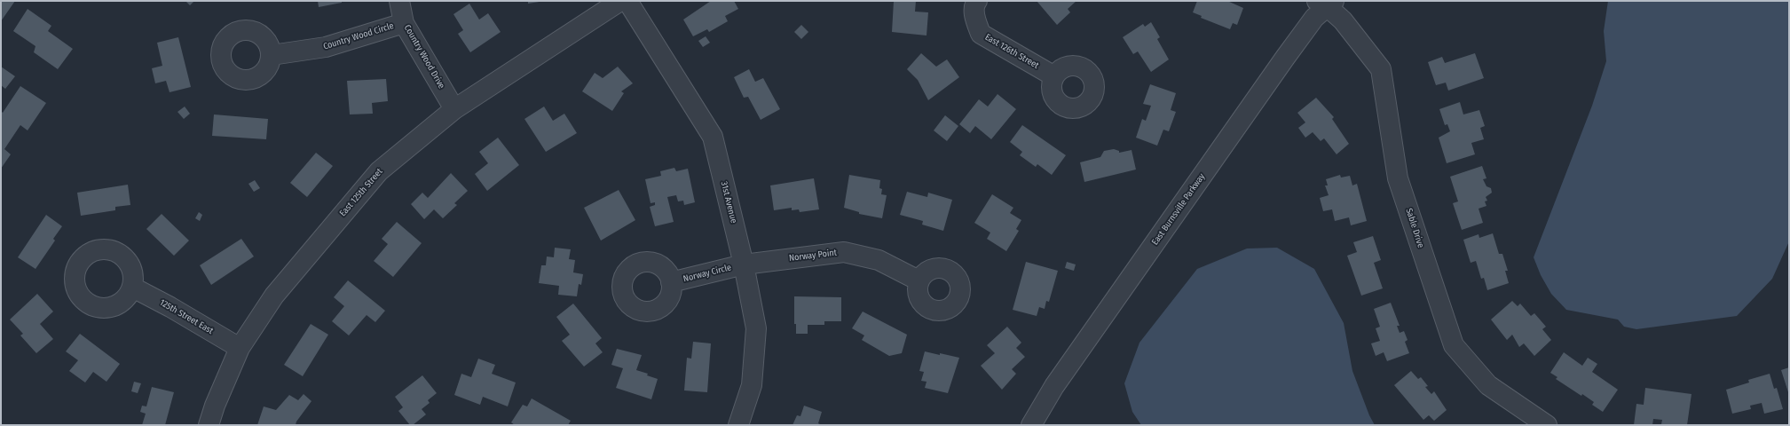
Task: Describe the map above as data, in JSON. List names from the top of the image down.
{
  "streets": {
    "street": [
      "Country Wood Circle",
      "East 126th Street",
      "Country Wood Drive",
      "East 125th Street",
      "31st Avenue",
      "East Burnsville Parkway",
      "Sable Drive",
      "Norway Point",
      "Norway Circle",
      "125th Street East"
    ]
  },
  "crossings": [
    ["Country Wood Circle", "Country Wood Drive"],
    ["Country Wood Drive", "East 125th Street"],
    ["East 125th Street", "125th Street East"],
    ["31st Avenue", "Norway Point"],
    ["31st Avenue", "Norway Circle"],
    ["East Burnsville Parkway", "Sable Drive"],
    ["Norway Point", "Norway Circle"]
  ]
}
